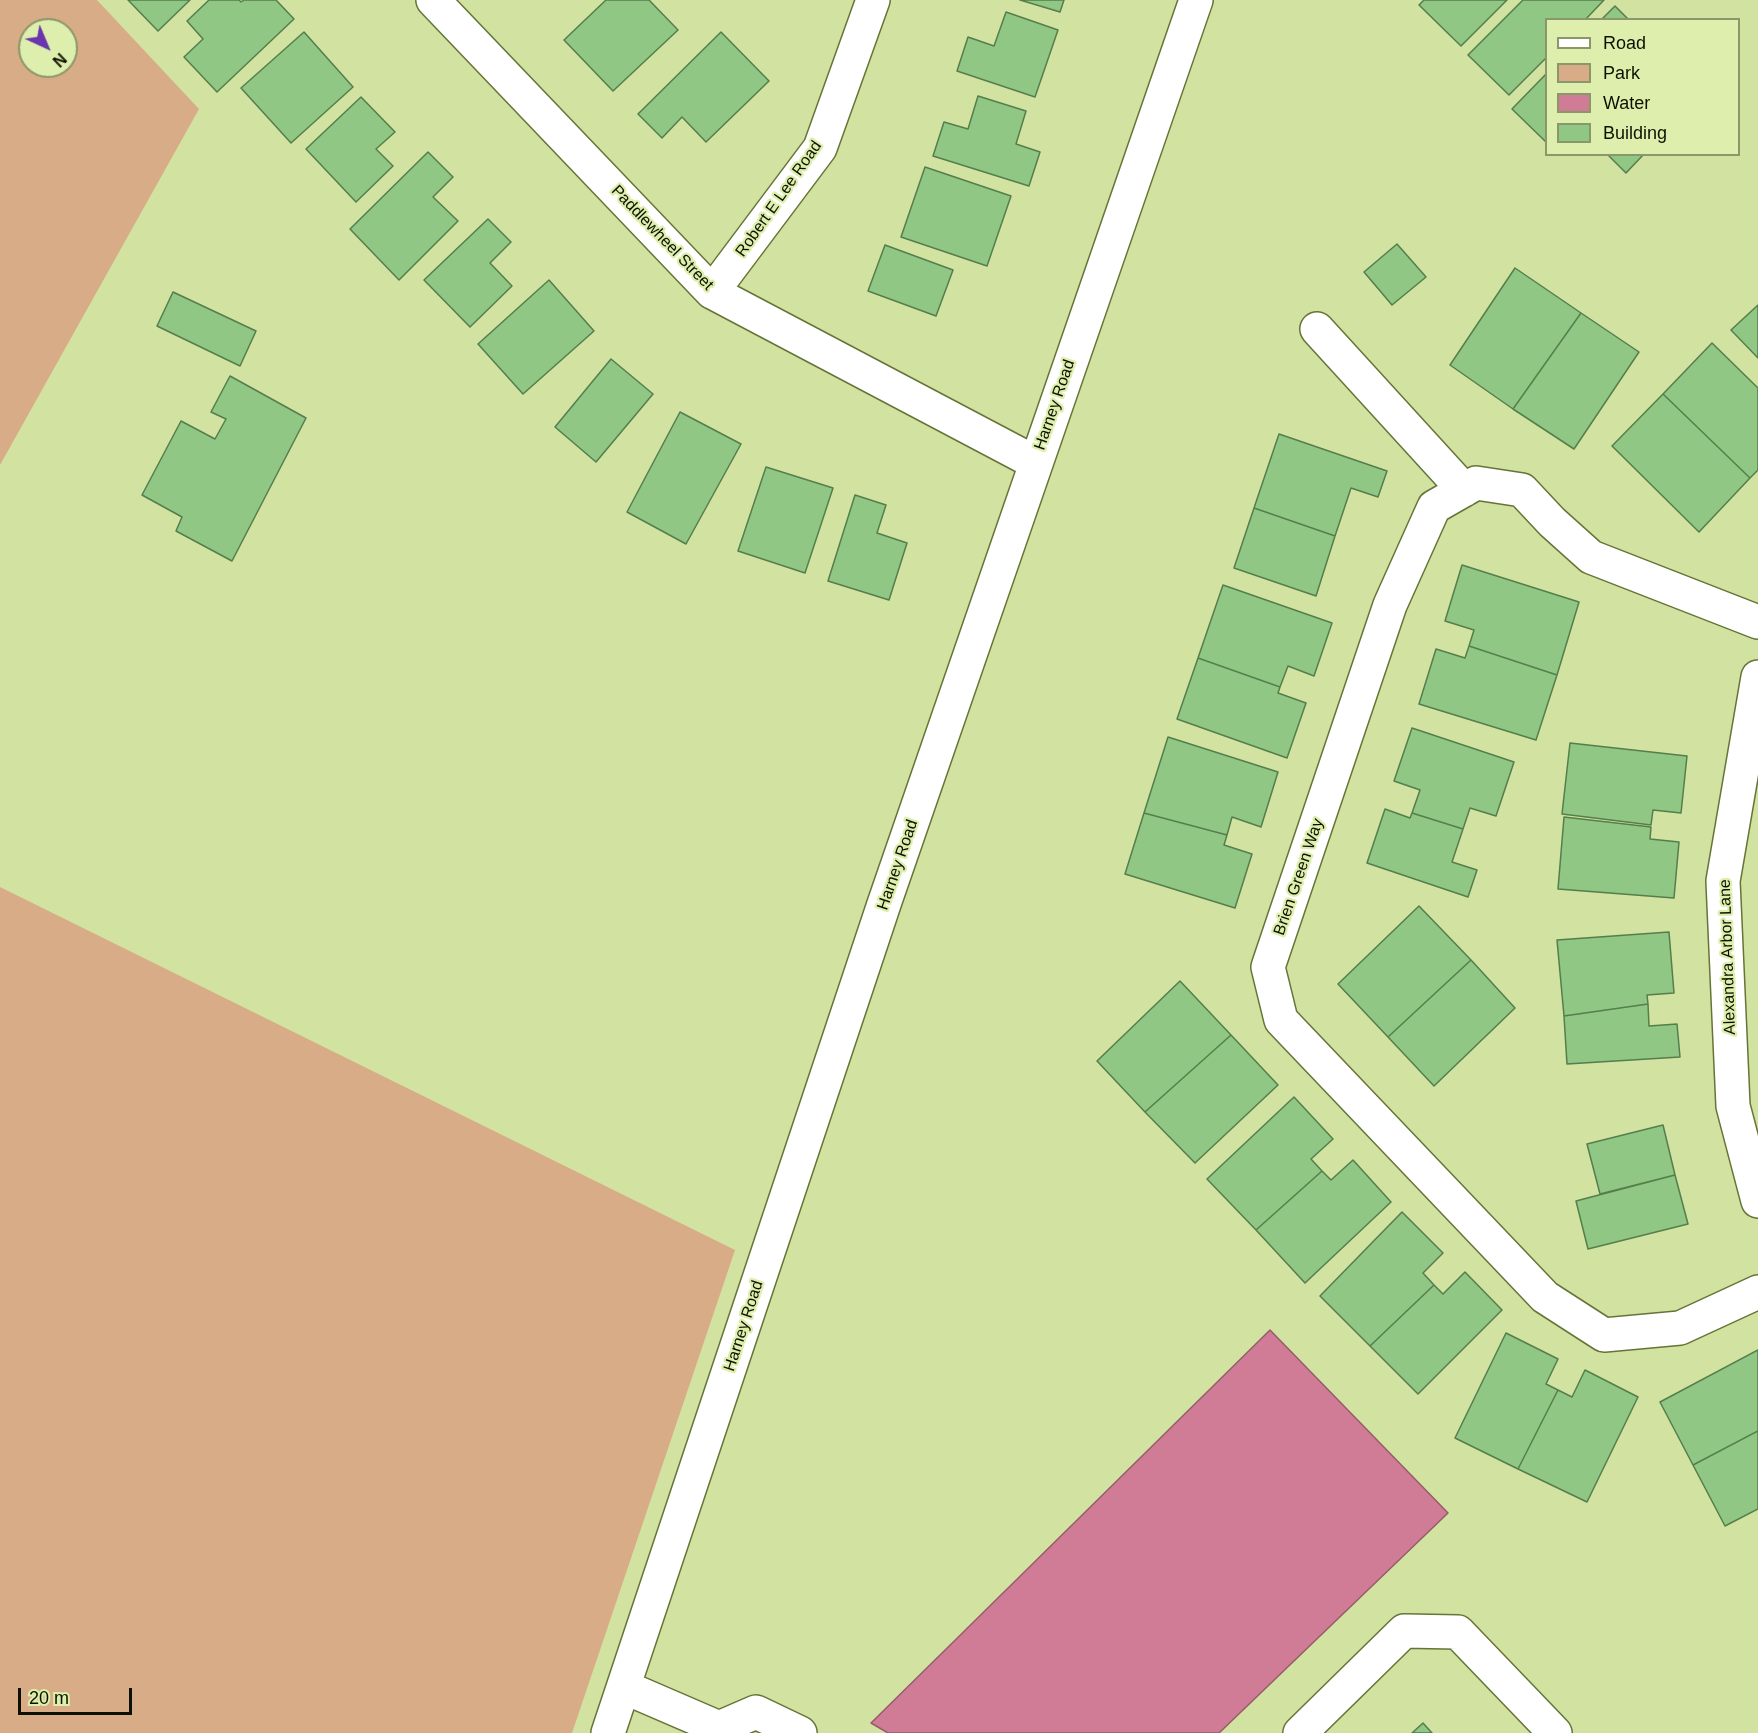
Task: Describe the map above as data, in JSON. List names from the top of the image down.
{
  "streets": {
    "street": [
      "Robert E Lee Road",
      "Paddlewheel Street",
      "Harney Road",
      "Brien Green Way",
      "Alexandra Arbor Lane"
    ]
  },
  "crossings": [
    ["Robert E Lee Road", "Paddlewheel Street"],
    ["Paddlewheel Street", "Harney Road"]
  ],
  "legend": [
    "Road",
    "Park",
    "Water",
    "Building"
  ],
  "scale_bar": "20 m",
  "north": "bottom right"
}
